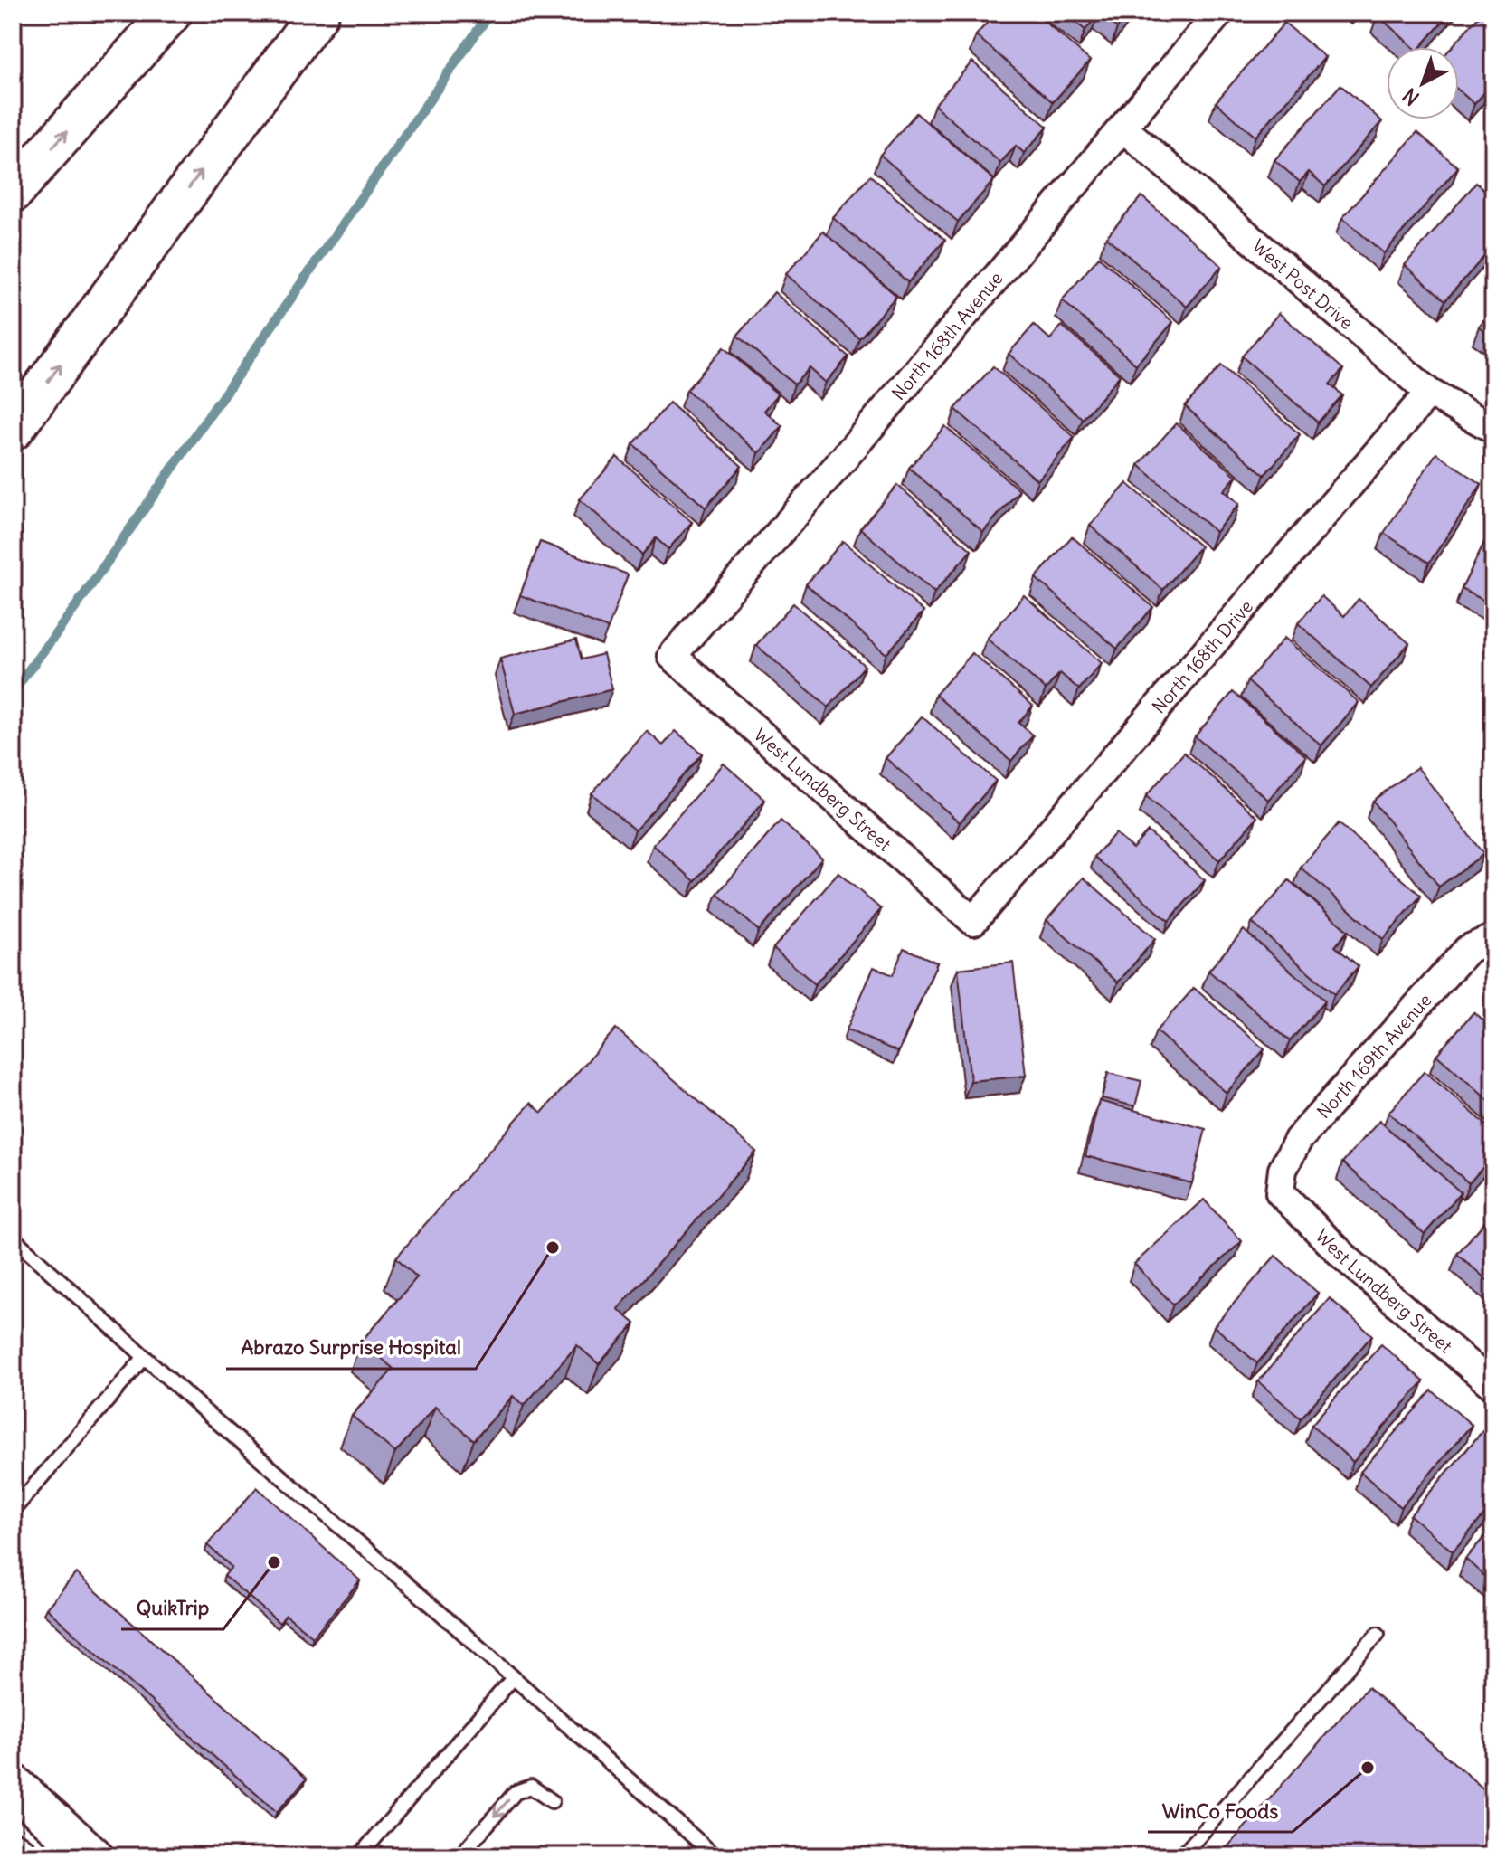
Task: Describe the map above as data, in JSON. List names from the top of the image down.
{
  "streets": {
    "street": [
      "West Post Drive",
      "North 168th Avenue",
      "North 168th Drive",
      "West Lundberg Street",
      "North 169th Avenue"
    ]
  },
  "crossings": [
    ["West Post Drive", "North 168th Avenue"],
    ["West Post Drive", "North 168th Drive"],
    ["North 168th Avenue", "West Lundberg Street"],
    ["North 168th Drive", "West Lundberg Street"],
    ["West Lundberg Street", "North 169th Avenue"]
  ],
  "places": ["Abrazo Surprise Hospital", "QuikTrip", "WinCo Foods"],
  "north": "bottom left"
}
